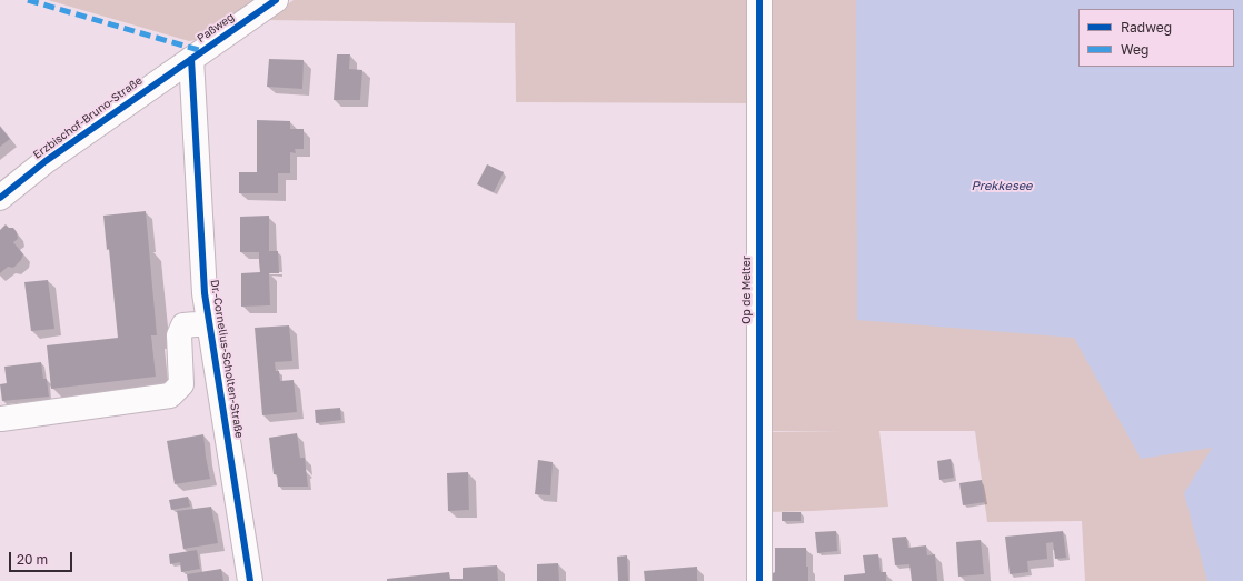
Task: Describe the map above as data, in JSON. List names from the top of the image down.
{
  "streets": {
    "street": [
      "Paßweg",
      "Erzbischof-Bruno-Straße",
      "Op de Melter",
      "Dr.-Cornelius-Scholten-Straße"
    ]
  },
  "crossings": [
    ["Paßweg", "Erzbischof-Bruno-Straße"],
    ["Paßweg", "Dr.-Cornelius-Scholten-Straße"],
    ["Erzbischof-Bruno-Straße", "Dr.-Cornelius-Scholten-Straße"]
  ],
  "water": ["Prekkesee"],
  "legend": ["Radweg", "Weg"],
  "scale_bar": "20 m"
}
